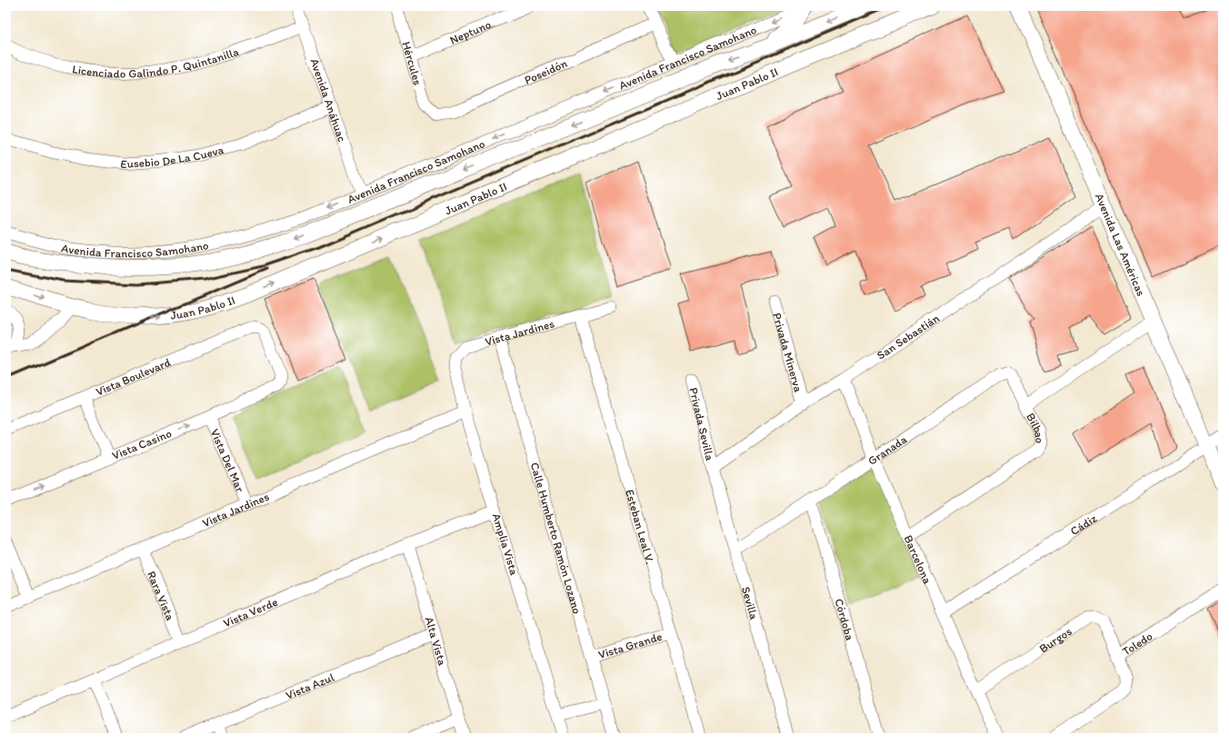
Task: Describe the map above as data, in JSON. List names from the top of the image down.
{
  "streets": {
    "main road": ["Juan Pablo II", "Avenida Las Américas"],
    "street": [
      "Neptuno",
      "Avenida Francisco Samohano",
      "Licenciado Galindo P. Quintanilla",
      "Hércules",
      "Poseidón",
      "Avenida Anáhuac",
      "Eusebio De La Cueva",
      "Vista Jardines",
      "San Sebastián",
      "Privada Minerva",
      "Vista Boulevard",
      "Privada Sevilla",
      "Bilbao",
      "Vista Casino",
      "Granada",
      "Vista Del Mar",
      "Cádiz",
      "Esteban Leal V.",
      "Calle Humberto Ramón Lozano",
      "Amplia Vista",
      "Barcelona",
      "Rara Vista",
      "Sevilla",
      "Vista Verde",
      "Córdoba",
      "Burgos",
      "Alta Vista",
      "Toledo",
      "Vista Grande",
      "Vista Azul"
    ]
  },
  "crossings": [
    ["Neptuno", "Hércules"],
    ["Avenida Francisco Samohano", "Avenida Anáhuac"],
    ["Licenciado Galindo P. Quintanilla", "Avenida Anáhuac"],
    ["Hércules", "Poseidón"],
    ["Avenida Anáhuac", "Eusebio De La Cueva"],
    ["Avenida Las Américas", "San Sebastián"],
    ["Avenida Las Américas", "Bilbao"],
    ["Avenida Las Américas", "Cádiz"],
    ["Vista Jardines", "Vista Del Mar"],
    ["Vista Jardines", "Esteban Leal V."],
    ["Vista Jardines", "Calle Humberto Ramón Lozano"],
    ["Vista Jardines", "Amplia Vista"],
    ["Vista Jardines", "Rara Vista"],
    ["San Sebastián", "Privada Minerva"],
    ["San Sebastián", "Privada Sevilla"],
    ["San Sebastián", "Barcelona"],
    ["San Sebastián", "Sevilla"],
    ["Vista Boulevard", "Vista Casino"],
    ["Privada Sevilla", "Sevilla"],
    ["Bilbao", "Granada"],
    ["Bilbao", "Barcelona"],
    ["Vista Casino", "Vista Del Mar"],
    ["Granada", "Barcelona"],
    ["Granada", "Sevilla"],
    ["Granada", "Córdoba"],
    ["Cádiz", "Barcelona"],
    ["Esteban Leal V.", "Vista Grande"],
    ["Calle Humberto Ramón Lozano", "Vista Grande"],
    ["Amplia Vista", "Vista Verde"],
    ["Barcelona", "Burgos"],
    ["Rara Vista", "Vista Verde"],
    ["Vista Verde", "Alta Vista"],
    ["Burgos", "Toledo"],
    ["Alta Vista", "Vista Azul"]
  ],
  "one_way": ["Avenida Francisco Samohano", "Vista Casino"]
}
